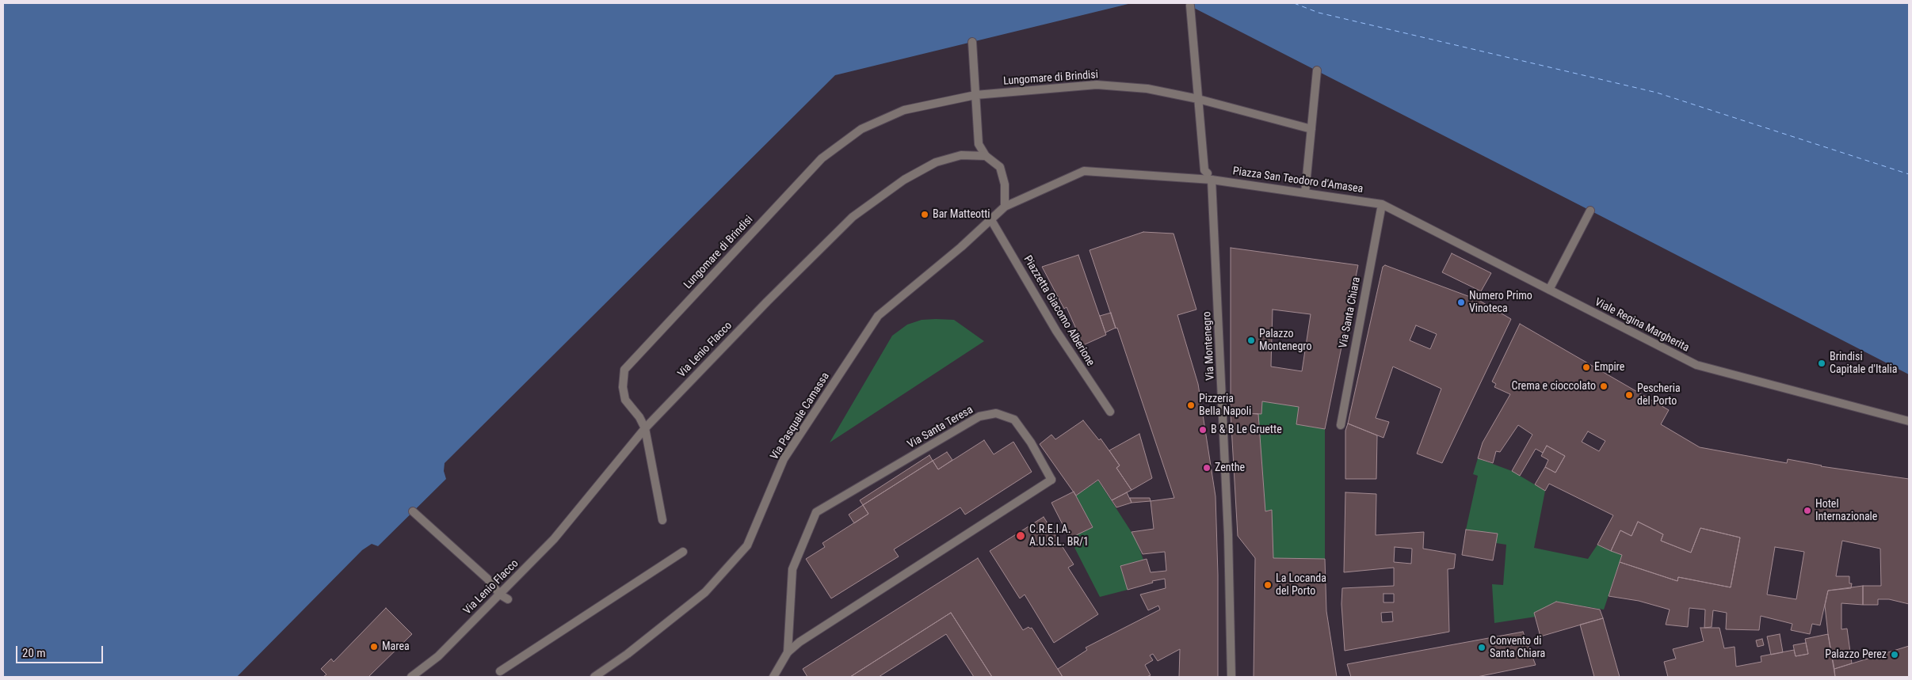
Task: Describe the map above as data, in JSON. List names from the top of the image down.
{
  "streets": {
    "street": [
      "Lungomare di Brindisi",
      "Piazza San Teodoro d'Amasea",
      "Piazzetta Giacomo Alberione",
      "Via Santa Chiara",
      "Viale Regina Margherita",
      "Via Montenegro",
      "Via Lenio Flacco",
      "Via Pasquale Camassa",
      "Via Santa Teresa"
    ]
  },
  "crossings": [
    ["Lungomare di Brindisi", "Via Lenio Flacco"],
    ["Piazza San Teodoro d'Amasea", "Via Santa Chiara"],
    ["Piazza San Teodoro d'Amasea", "Viale Regina Margherita"],
    ["Piazza San Teodoro d'Amasea", "Via Montenegro"],
    ["Piazza San Teodoro d'Amasea", "Via Pasquale Camassa"],
    ["Piazzetta Giacomo Alberione", "Via Pasquale Camassa"],
    ["Via Santa Chiara", "Viale Regina Margherita"]
  ],
  "places": [
    "Bar Matteotti",
    "Numero Primo Vinoteca",
    "Palazzo Montenegro",
    "Brindisi Capitale d'Italia",
    "Empire",
    "Crema e cioccolato",
    "Pescheria del Porto",
    "Pizzeria Bella Napoli",
    "B & B Le Gruette",
    "Zenthe",
    "Hotel Internazionale",
    "C.R.E.I.A. A.U.S.L. BR/1",
    "La Locanda del Porto",
    "Marea",
    "Convento di Santa Chiara",
    "Palazzo Perez"
  ],
  "scale_bar": "20 m"
}
